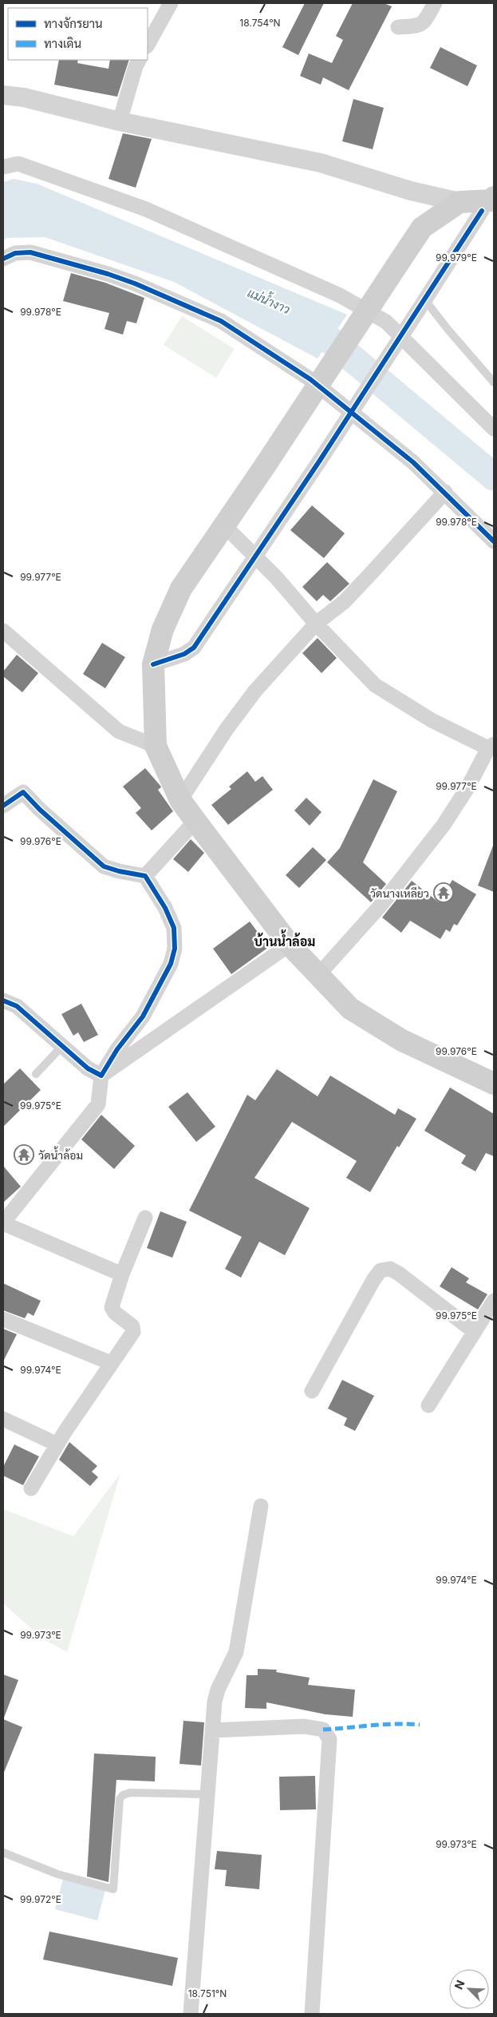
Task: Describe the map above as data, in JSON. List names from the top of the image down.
{
  "districts": ["บ้านน้ำล้อม"],
  "water": ["แม่น้ำงาว"],
  "places": {
    "temple": ["วัดนางเหลียว", "วัดน้ำล้อม"]
  },
  "legend": ["ทางจักรยาน", "ทางเดิน"],
  "north": "top left",
  "coordinates": [
    "18.754°N",
    "99.979°E",
    "99.978°E",
    "99.977°E",
    "99.976°E",
    "99.975°E",
    "99.974°E",
    "99.973°E",
    "99.972°E",
    "18.751°N"
  ]
}
